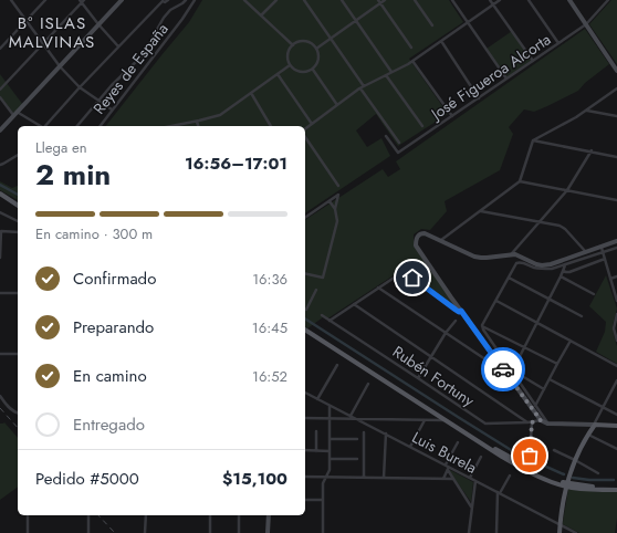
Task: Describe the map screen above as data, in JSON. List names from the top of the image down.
{
  "streets": {
    "street": [
      "Reyes de España",
      "José Figueroa Alcorta",
      "Rubén Fortuny",
      "Luis Burela"
    ]
  },
  "districts": ["B° ISLAS MALVINAS"],
  "page": {
    "heading": ["2 min", "Llega en", "16:56–17:01"],
    "panel": ["Pedido #5000", "$15,100"],
    "bar": "En camino · 300 m",
    "list": [
      ["Confirmado", "16:36"],
      ["Preparando", "16:45"],
      ["En camino", "16:52"],
      "Entregado"
    ]
  }
}
